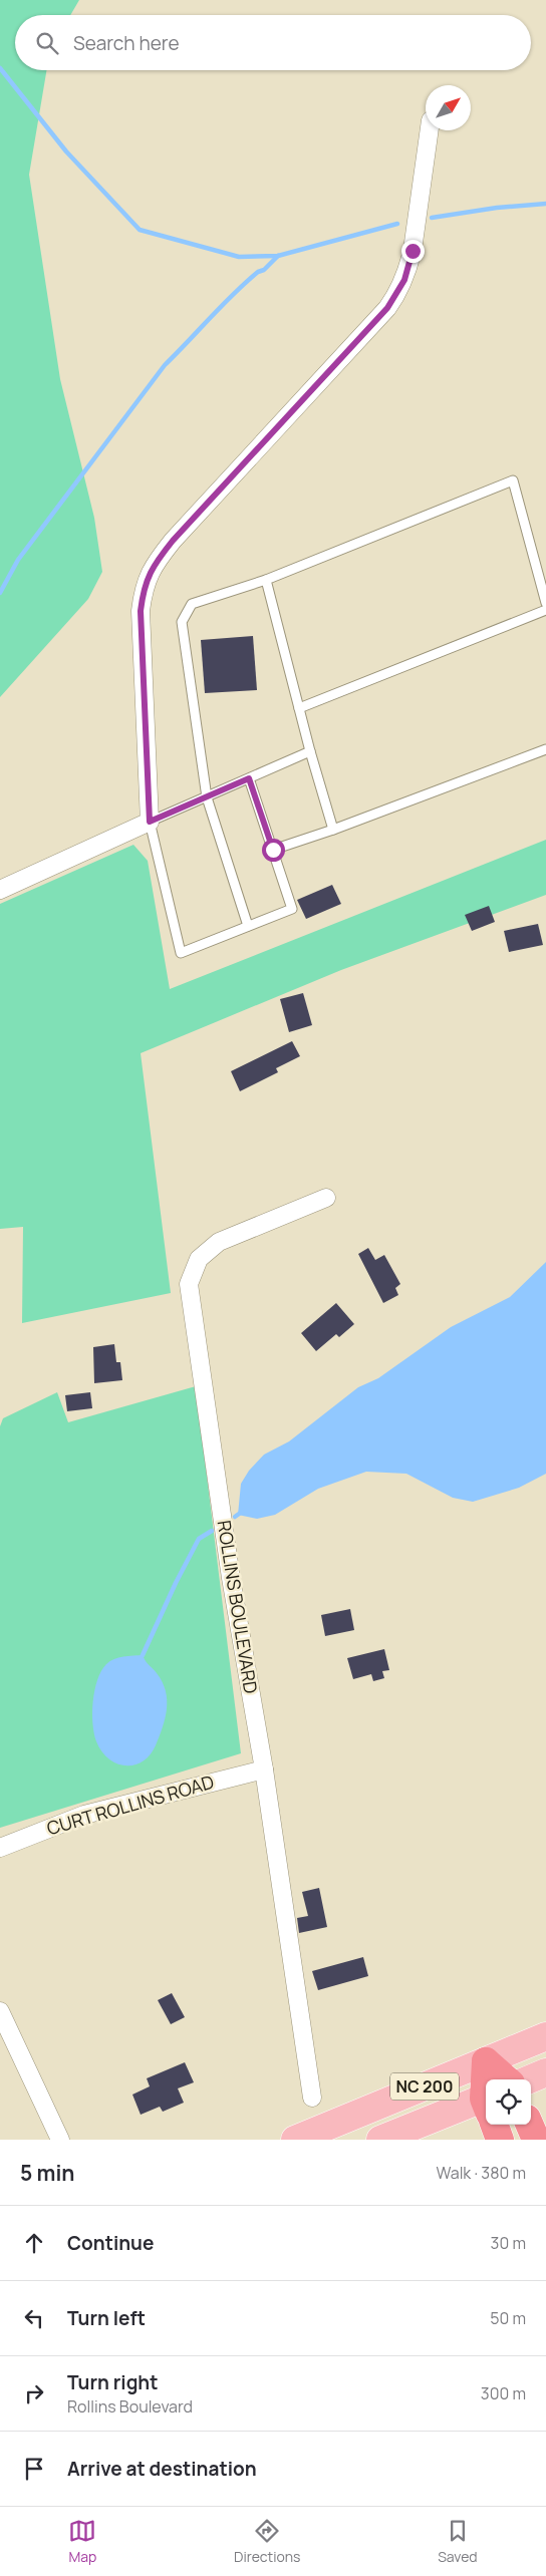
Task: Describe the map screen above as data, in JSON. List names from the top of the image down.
{
  "streets": {
    "main road": ["NC 200"],
    "street": ["ROLLINS BOULEVARD", "CURT ROLLINS ROAD"]
  },
  "crossings": [
    ["ROLLINS BOULEVARD", "CURT ROLLINS ROAD"]
  ],
  "north": "top right",
  "page": {
    "search": "Search here",
    "heading": ["5 min", "Walk · 380 m"],
    "list": [
      ["Continue", "30 m"],
      ["Turn left", "50 m"],
      ["Turn right", "Rollins Boulevard", "300 m"],
      "Arrive at destination"
    ],
    "nav": ["Map", "Directions", "Saved"]
  }
}
